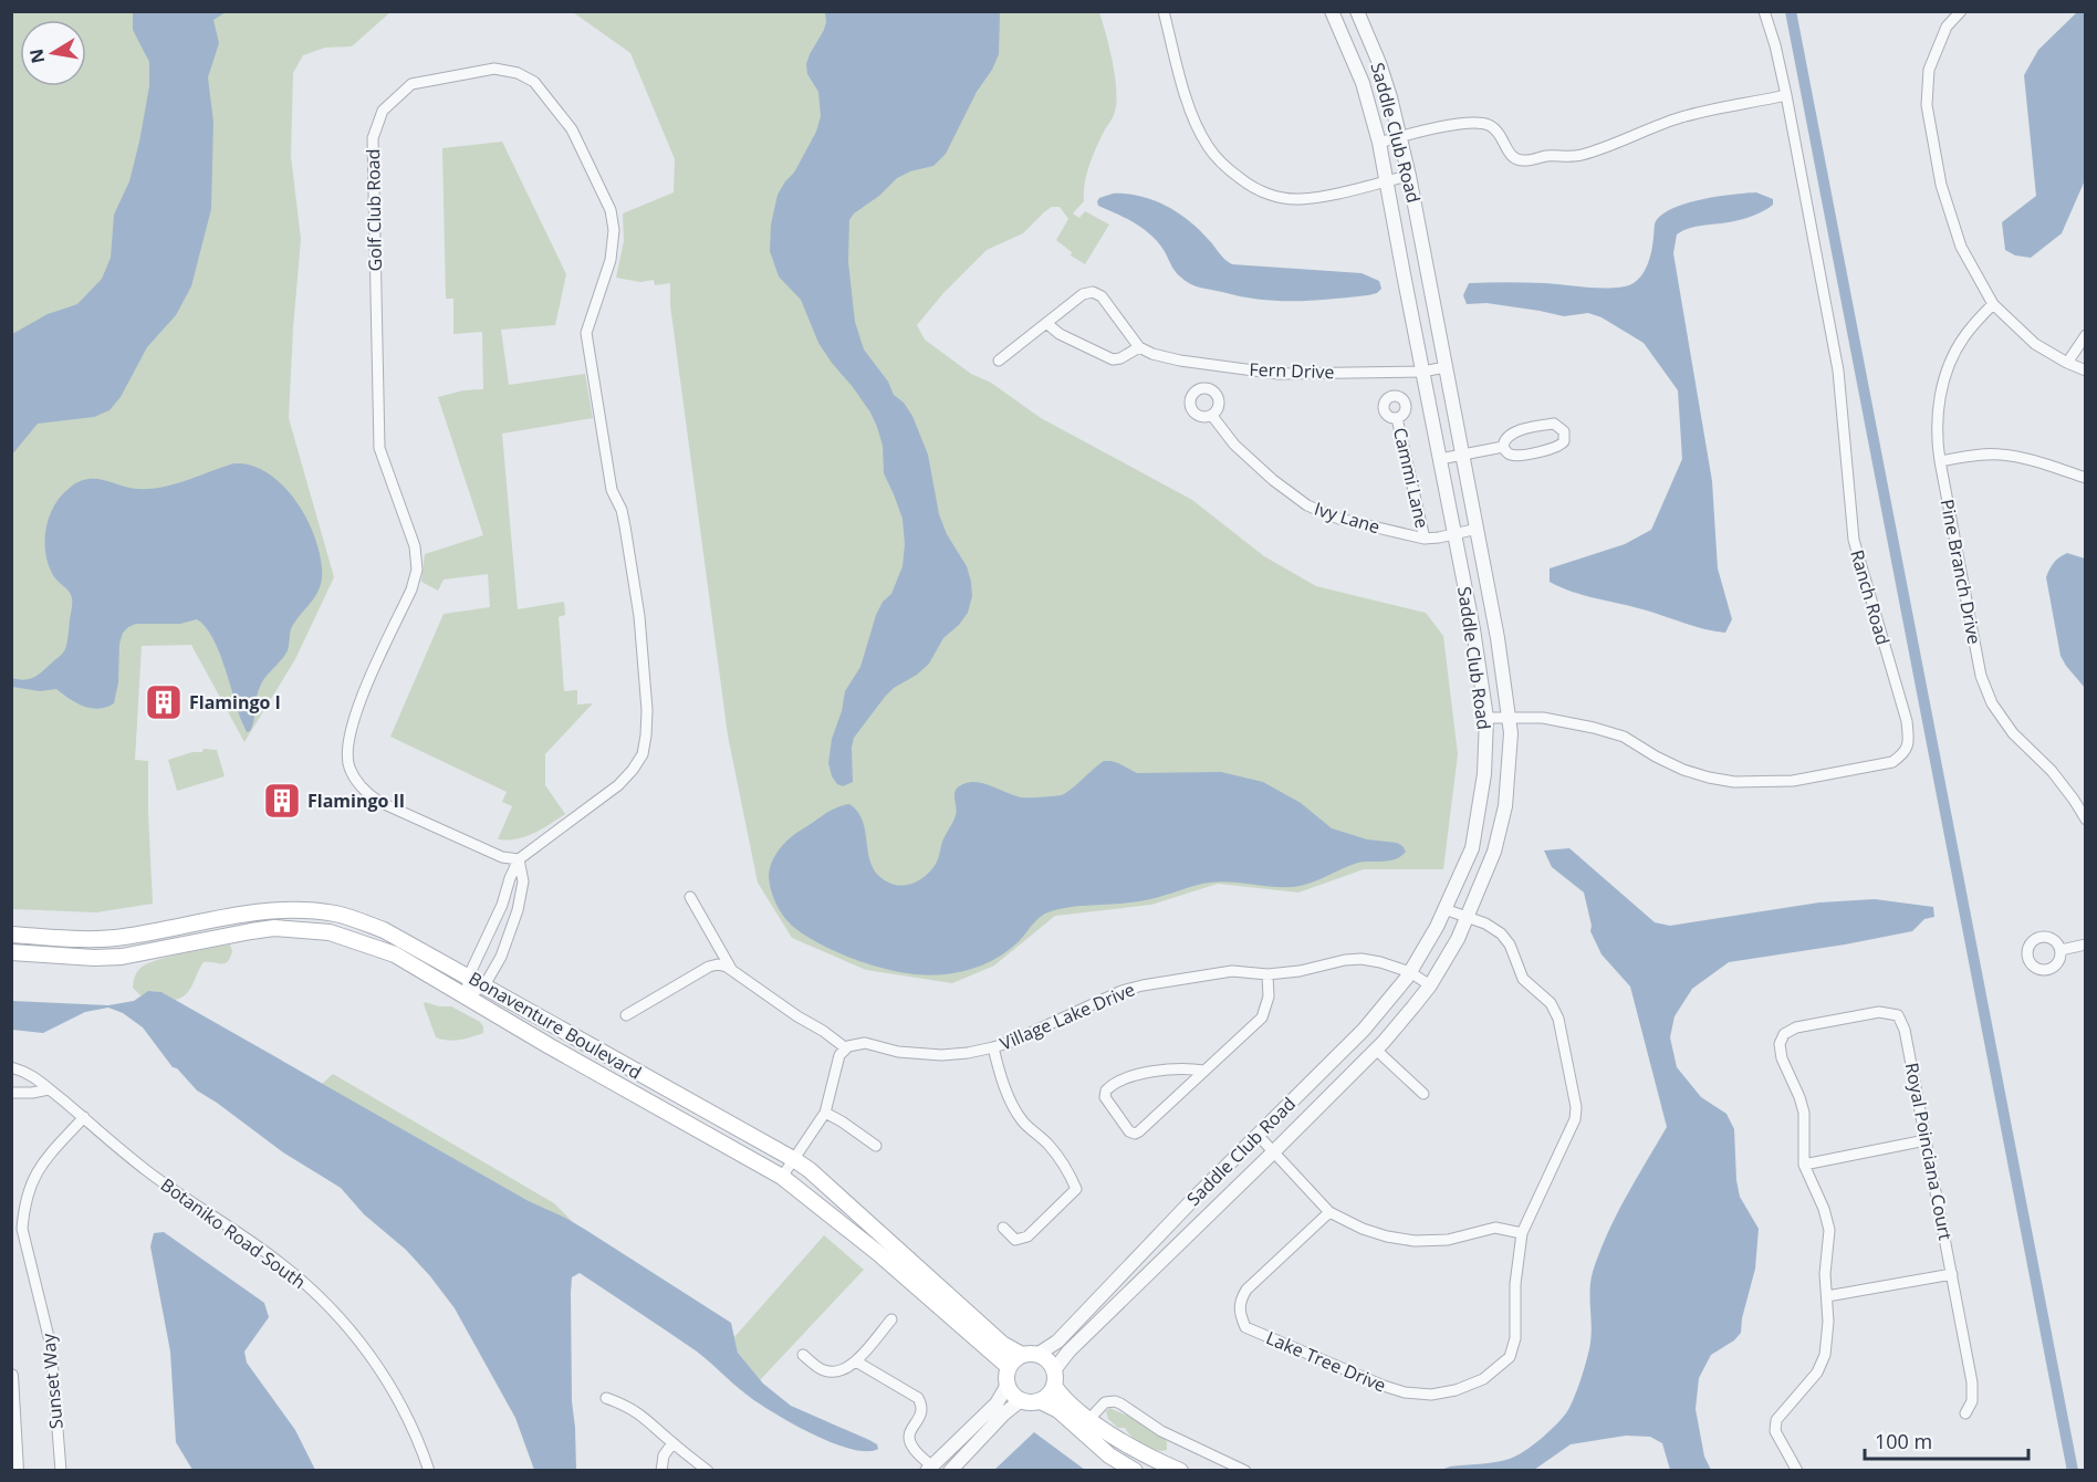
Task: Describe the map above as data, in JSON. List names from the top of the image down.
{
  "streets": {
    "main road": ["Bonaventure Boulevard"],
    "street": [
      "Saddle Club Road",
      "Golf Club Road",
      "Fern Drive",
      "Cammi Lane",
      "Ivy Lane",
      "Pine Branch Drive",
      "Ranch Road",
      "Village Lake Drive",
      "Royal Poinciana Court",
      "Botaniko Road South",
      "Lake Tree Drive",
      "Sunset Way"
    ]
  },
  "crossings": [
    ["Saddle Club Road", "Fern Drive"],
    ["Saddle Club Road", "Ivy Lane"],
    ["Saddle Club Road", "Ranch Road"],
    ["Saddle Club Road", "Village Lake Drive"],
    ["Saddle Club Road", "Bonaventure Boulevard"],
    ["Saddle Club Road", "Lake Tree Drive"],
    ["Golf Club Road", "Bonaventure Boulevard"],
    ["Cammi Lane", "Ivy Lane"],
    ["Botaniko Road South", "Sunset Way"]
  ],
  "places": {
    "building": ["Flamingo I", "Flamingo II"]
  },
  "scale_bar": "100 m",
  "north": "left"
}
